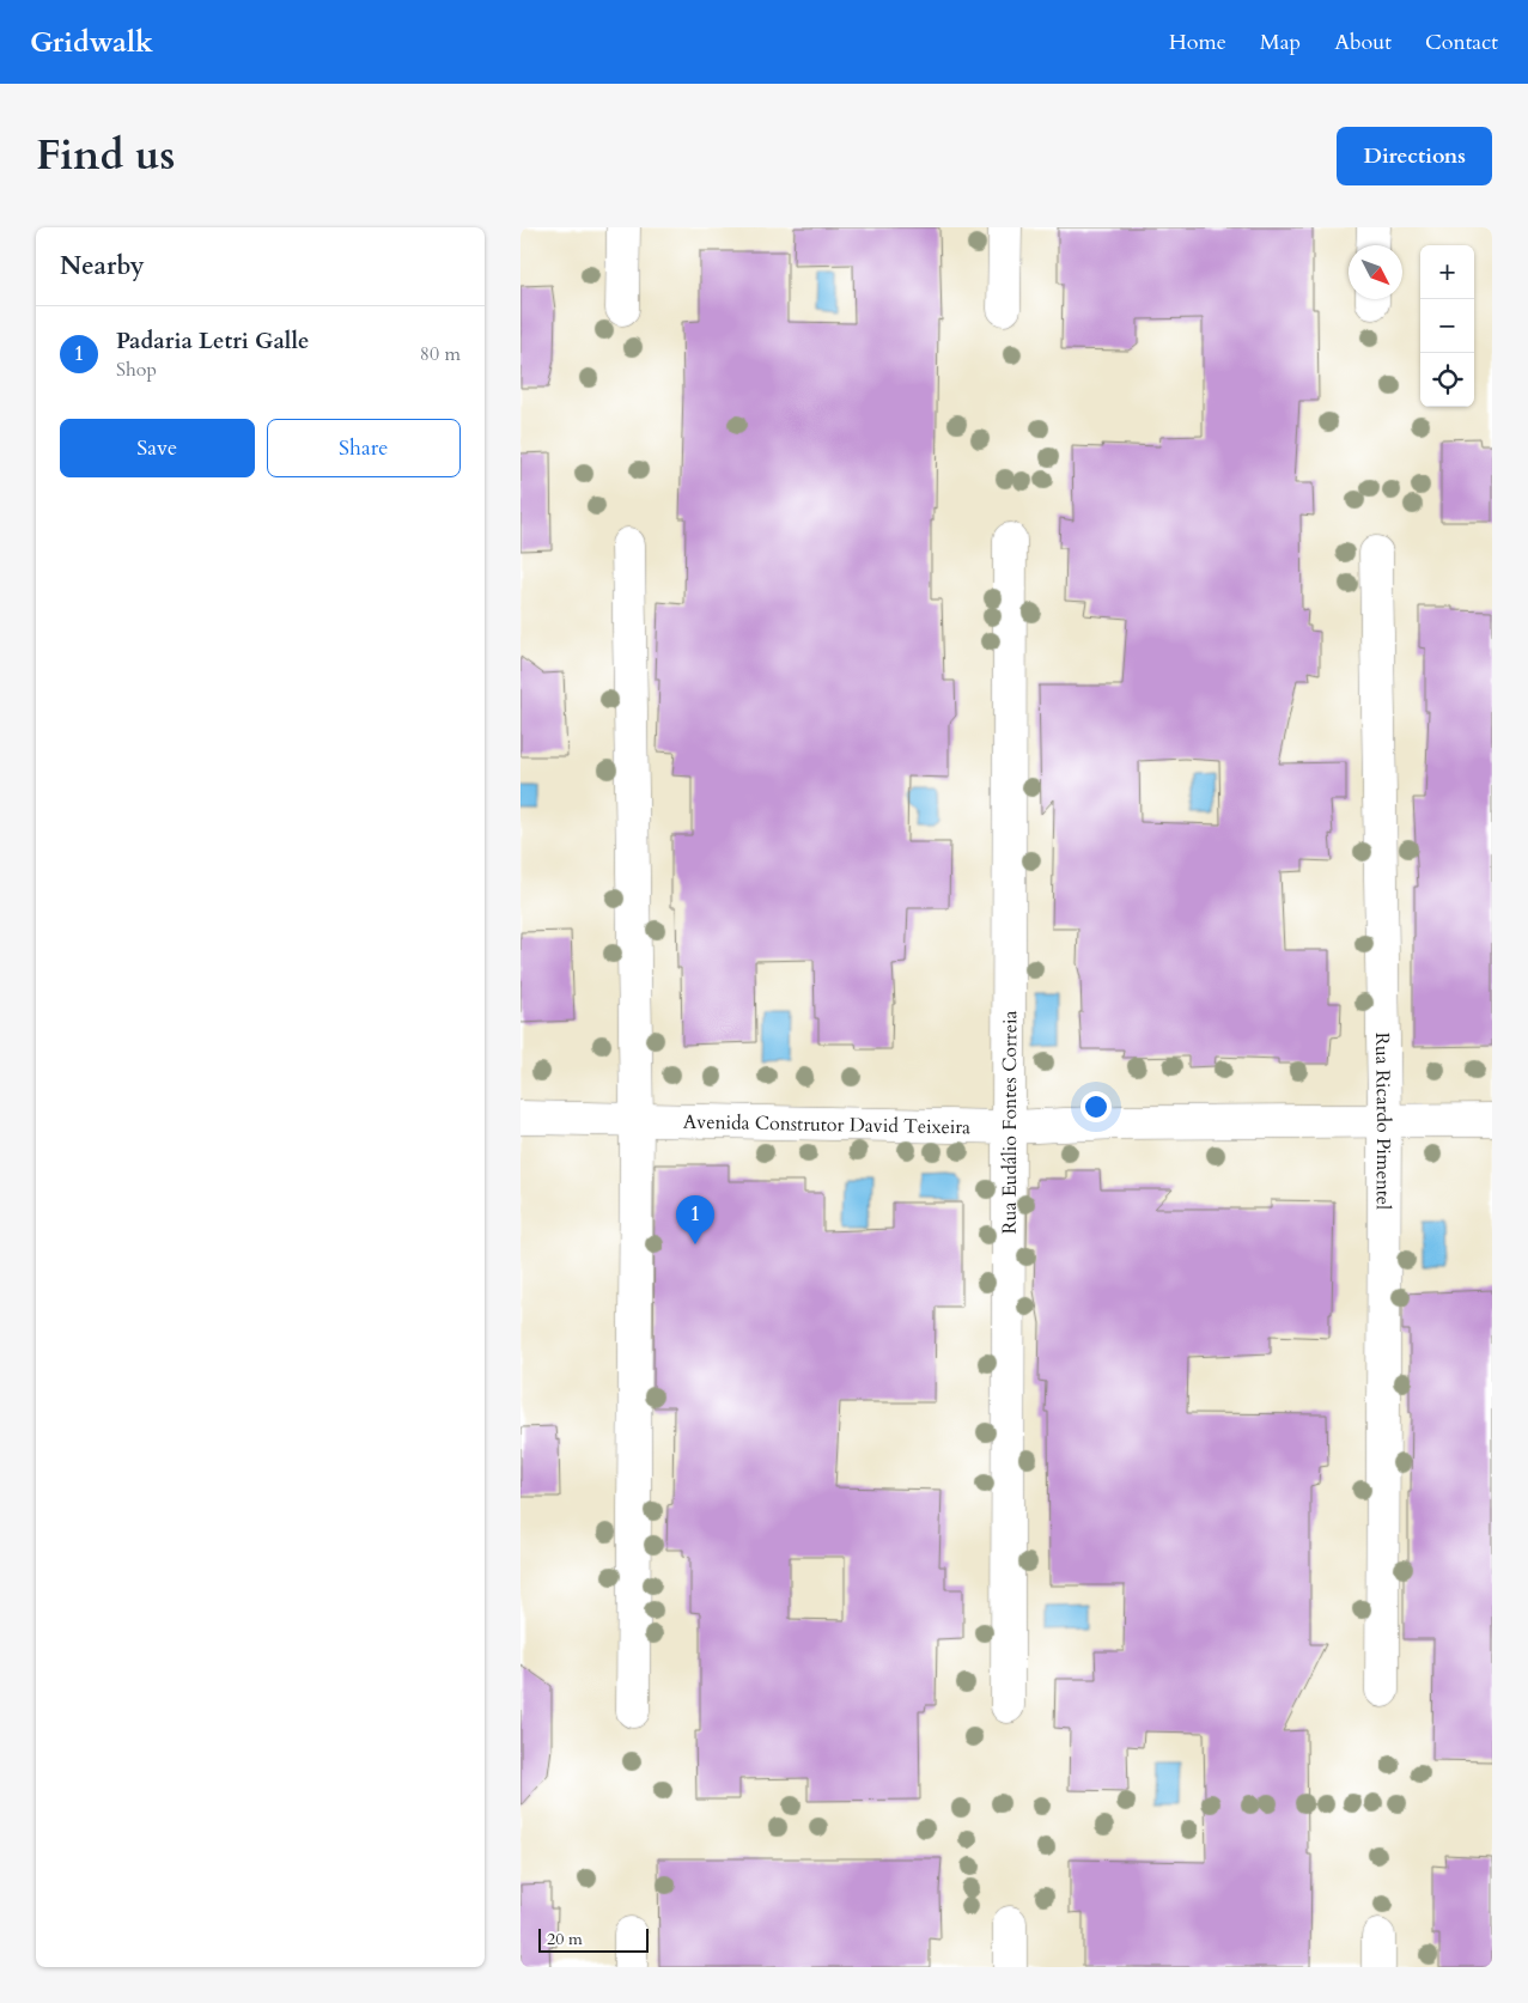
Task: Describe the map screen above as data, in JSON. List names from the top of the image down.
{
  "streets": {
    "street": ["Avenida Construtor David Teixeira", "Rua Ricardo Pimentel", "Rua Eudálio Fontes Correia"]
  },
  "crossings": [
    ["Avenida Construtor David Teixeira", "Rua Ricardo Pimentel"],
    ["Avenida Construtor David Teixeira", "Rua Eudálio Fontes Correia"]
  ],
  "scale_bar": "20 m",
  "north": "bottom right",
  "page": {
    "header": "Gridwalk",
    "nav": [
      "Home",
      "Map",
      "About",
      "Contact"
    ],
    "title": "Find us",
    "buttons": [
      "Directions",
      ["Save", "Share"]
    ],
    "heading": "Nearby",
    "map_buttons": ["+", "−"],
    "list": [
      {
        "mark": "1",
        "name": "Padaria Letri Galle",
        "note": "Shop",
        "value": "80 m"
      }
    ],
    "pins": "1",
    "scale": "20 m"
  }
}
